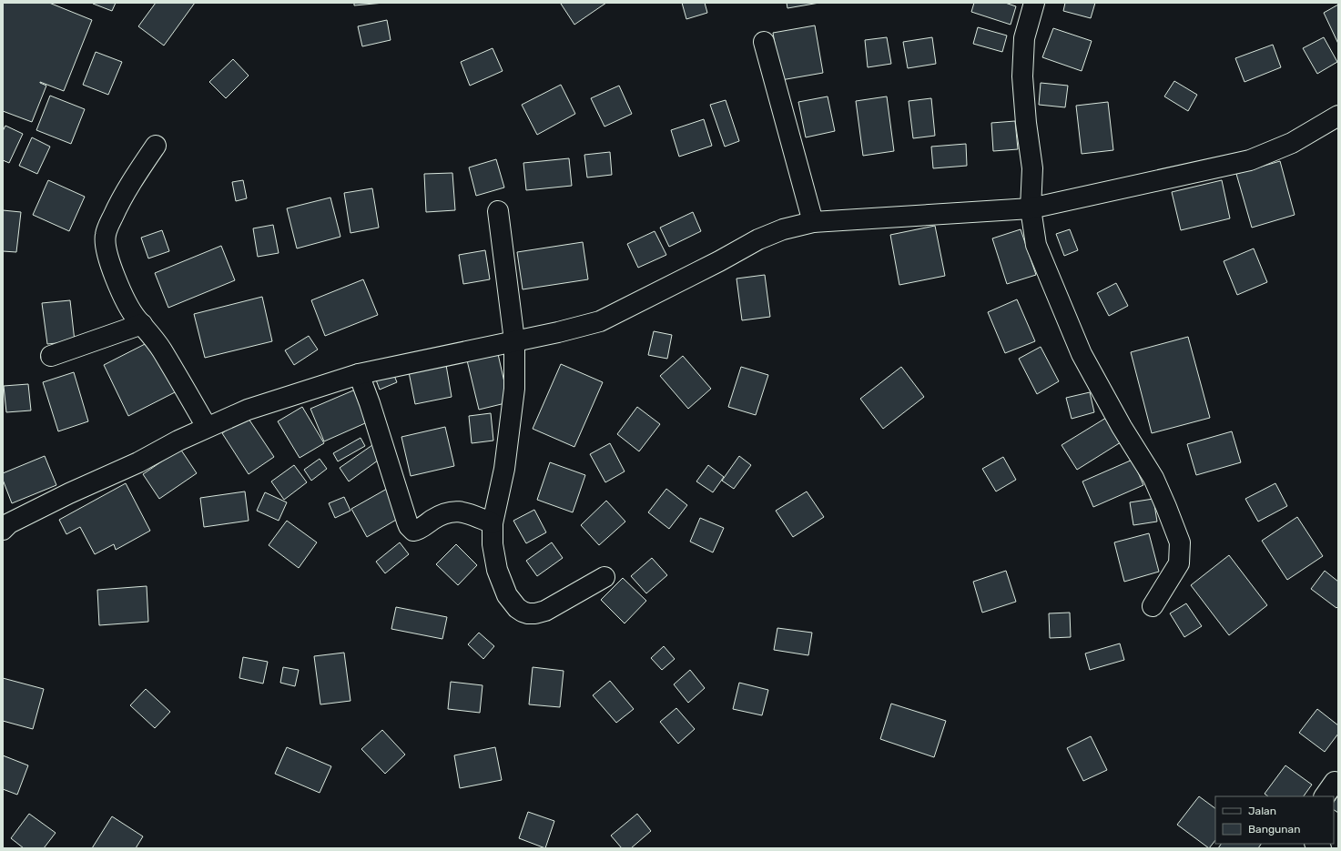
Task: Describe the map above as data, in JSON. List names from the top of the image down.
{
  "legend": ["Jalan", "Bangunan"]
}
